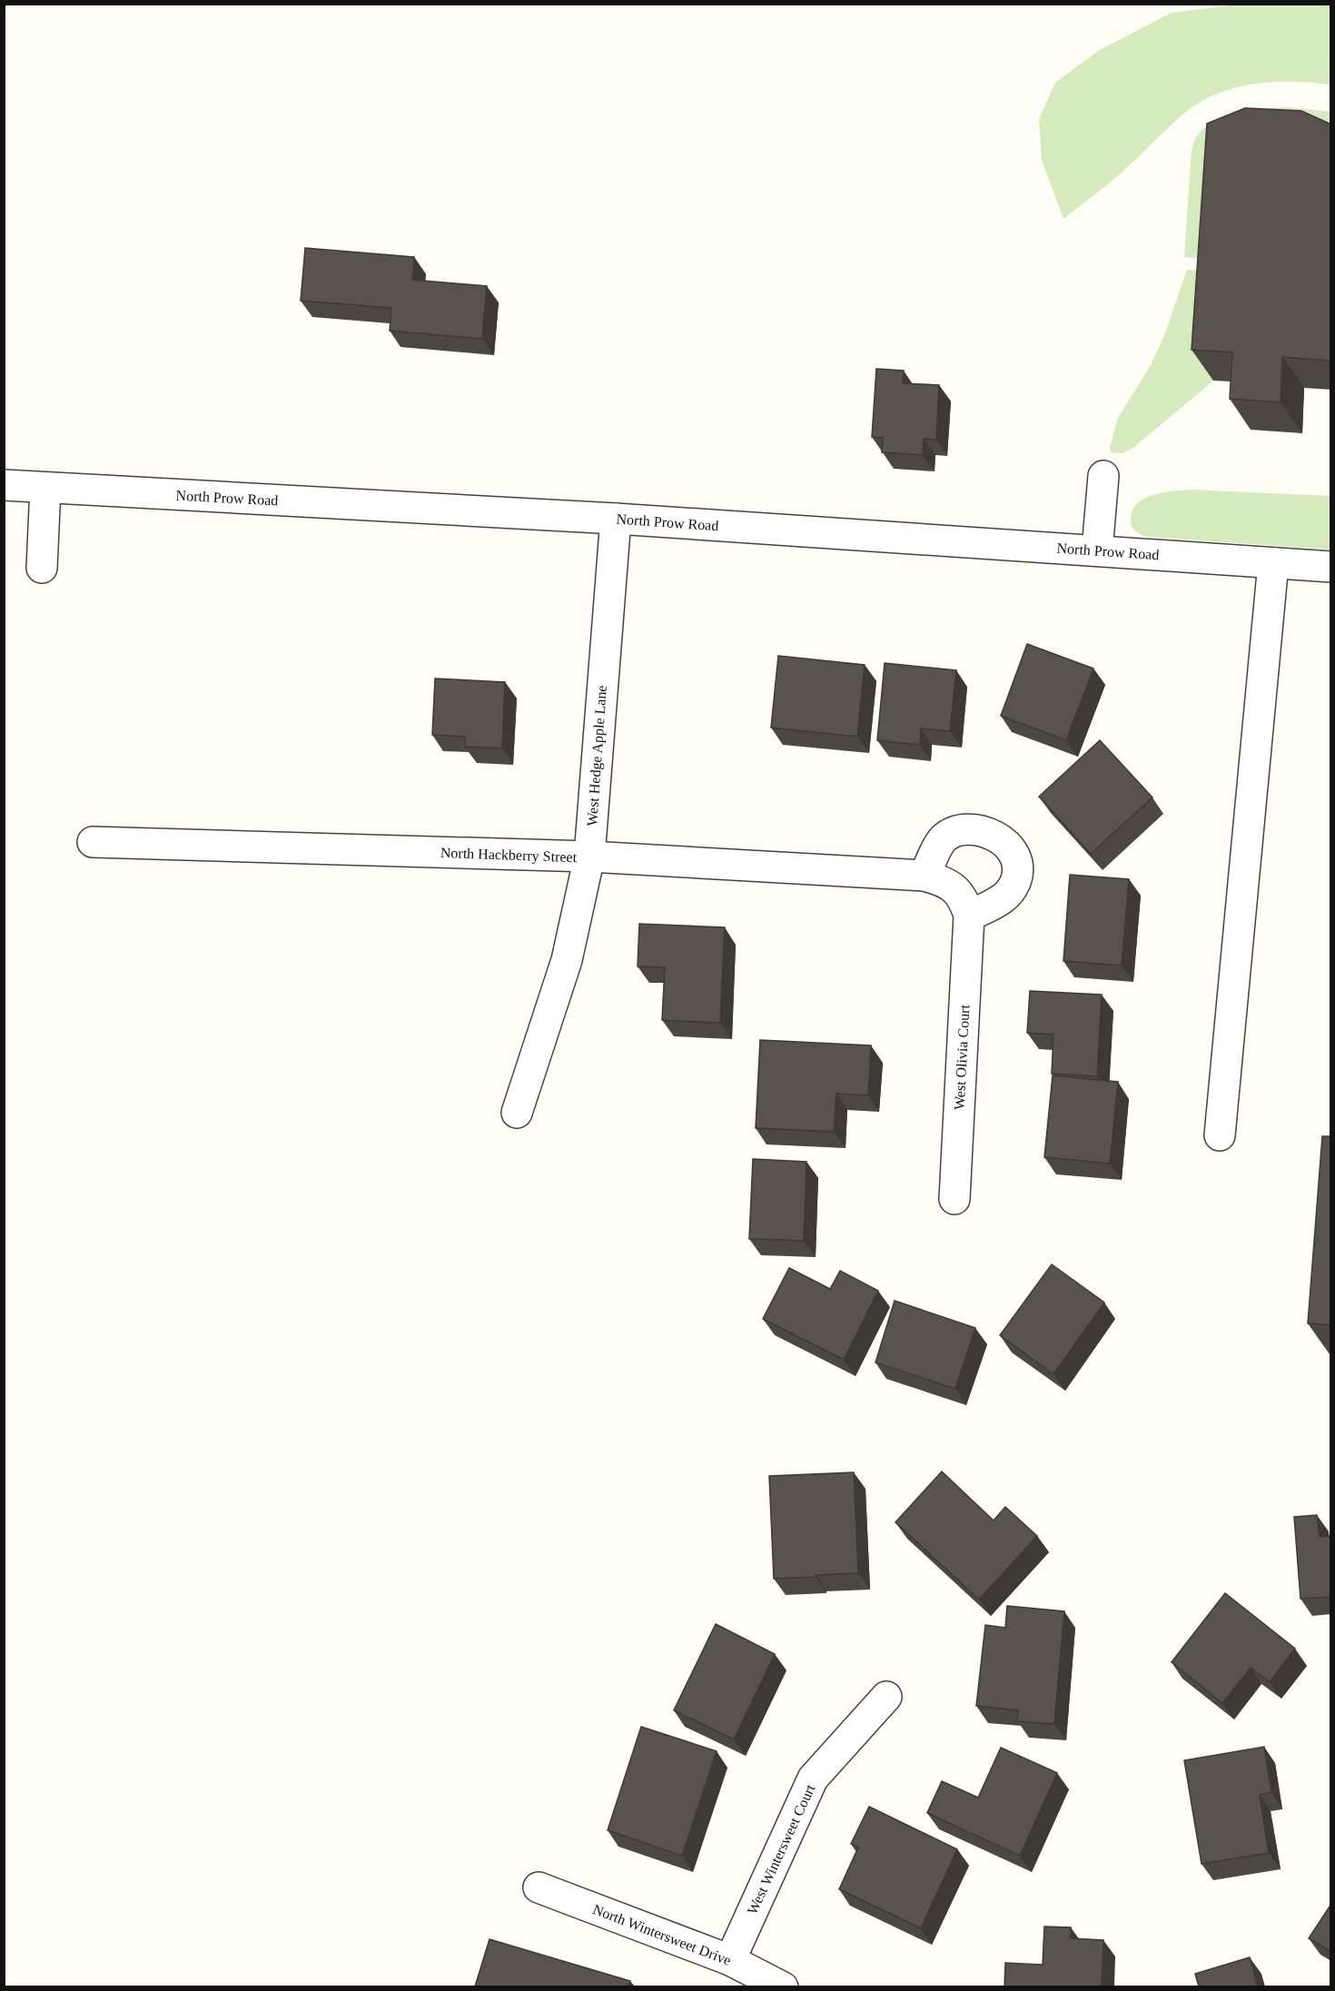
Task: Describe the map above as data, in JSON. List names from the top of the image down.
{
  "streets": {
    "street": [
      "North Prow Road",
      "West Hedge Apple Lane",
      "North Hackberry Street",
      "West Olivia Court",
      "West Wintersweet Court",
      "North Wintersweet Drive"
    ]
  },
  "crossings": [
    ["North Prow Road", "West Hedge Apple Lane"],
    ["West Hedge Apple Lane", "North Hackberry Street"],
    ["North Hackberry Street", "West Olivia Court"],
    ["West Wintersweet Court", "North Wintersweet Drive"]
  ]
}
